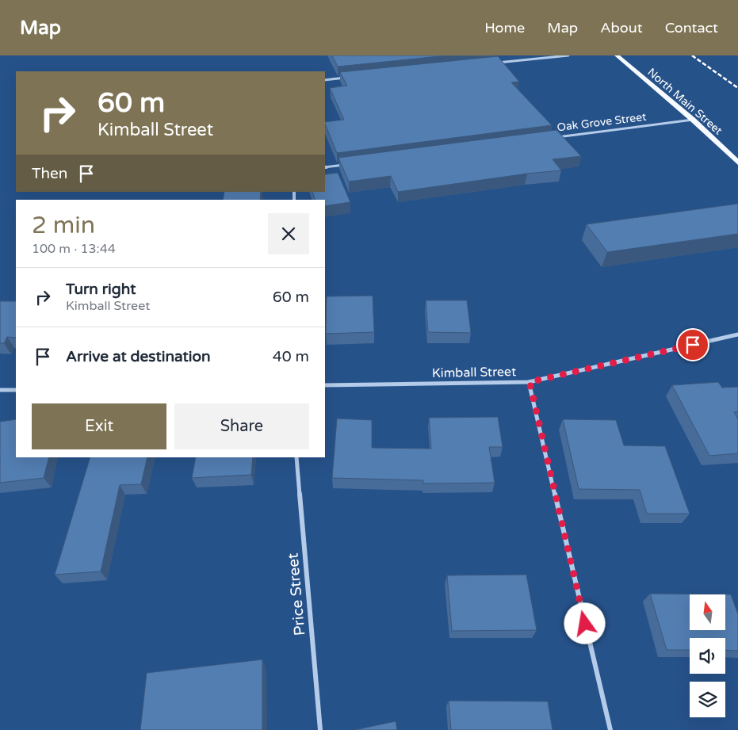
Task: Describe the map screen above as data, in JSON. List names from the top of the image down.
{
  "streets": {
    "main road": ["North Main Street"],
    "street": ["Oak Grove Street", "Kimball Street", "Price Street"]
  },
  "crossings": [
    ["North Main Street", "Oak Grove Street"]
  ],
  "north": "top",
  "page": {
    "header": "Map",
    "nav": [
      "Home",
      "Map",
      "About",
      "Contact"
    ],
    "turn": ["60 m", "Kimball Street"],
    "then": "Then",
    "heading": ["2 min", "100 m · 13:44"],
    "list": [
      {
        "name": "Turn right",
        "note": "Kimball Street",
        "value": "60 m"
      },
      {
        "name": "Arrive at destination",
        "value": "40 m"
      }
    ],
    "buttons": ["Exit", "Share"]
  }
}
